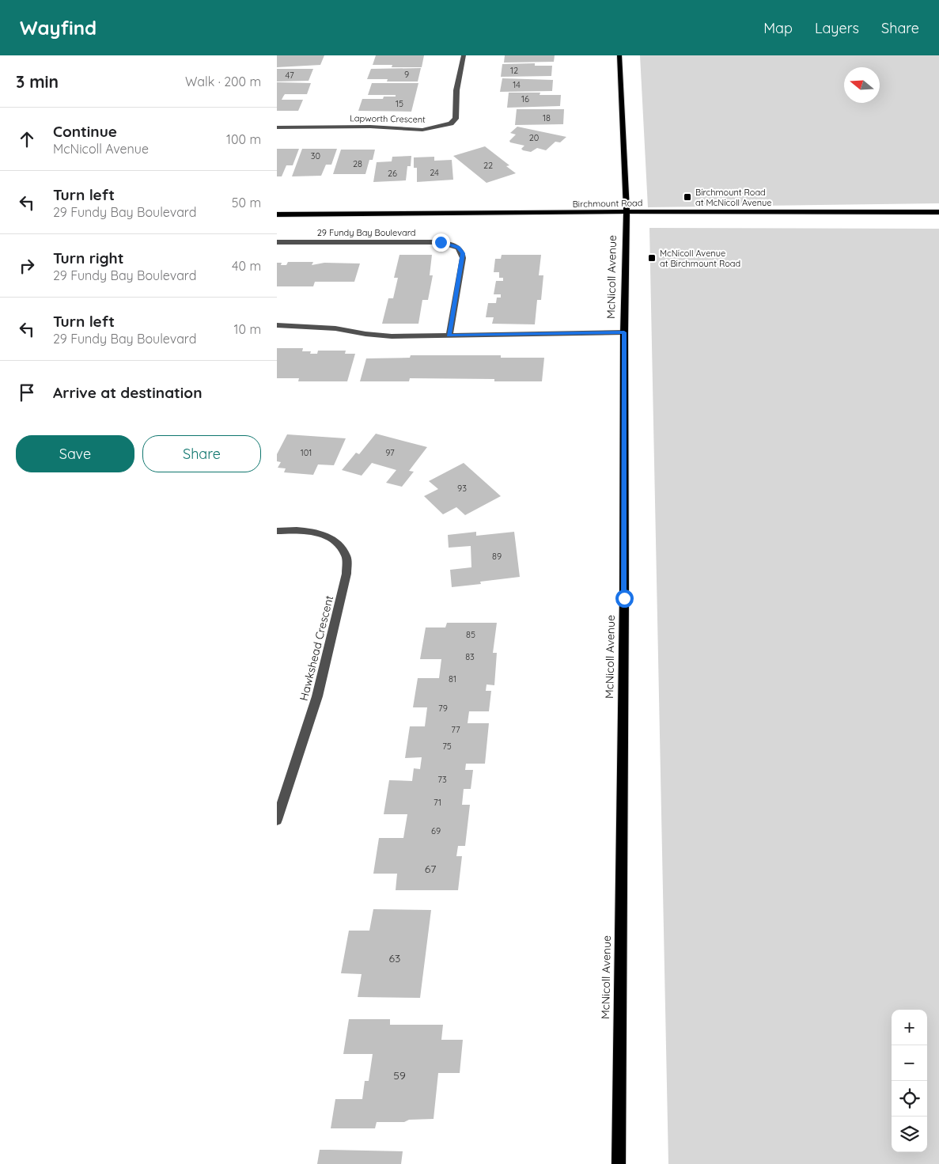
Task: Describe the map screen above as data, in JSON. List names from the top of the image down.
{
  "streets": {
    "main road": ["Birchmount Road", "McNicoll Avenue"],
    "street": ["Lapworth Crescent", "29 Fundy Bay Boulevard", "Hawkshead Crescent"]
  },
  "crossings": [
    ["Birchmount Road", "McNicoll Avenue"]
  ],
  "places": {
    "transit": ["Birchmount Road at McNicoll Avenue", "McNicoll Avenue at Birchmount Road"]
  },
  "house_numbers": [
    "12",
    "9",
    "47",
    "14",
    "16",
    "15",
    "18",
    "20",
    "30",
    "28",
    "22",
    "24",
    "26",
    "101",
    "97",
    "93",
    "89",
    "85",
    "83",
    "81",
    "79",
    "77",
    "75",
    "73",
    "71",
    "69",
    "67",
    "63",
    "59"
  ],
  "north": "left",
  "page": {
    "header": "Wayfind",
    "nav": ["Map", "Layers", "Share"],
    "heading": ["3 min", "Walk · 200 m"],
    "list": [
      ["Continue", "McNicoll Avenue", "100 m"],
      ["Turn left", "29 Fundy Bay Boulevard", "50 m"],
      ["Turn right", "29 Fundy Bay Boulevard", "40 m"],
      ["Turn left", "29 Fundy Bay Boulevard", "10 m"],
      "Arrive at destination"
    ],
    "buttons": ["Save", "Share"],
    "map_buttons": ["+", "−"]
  }
}
